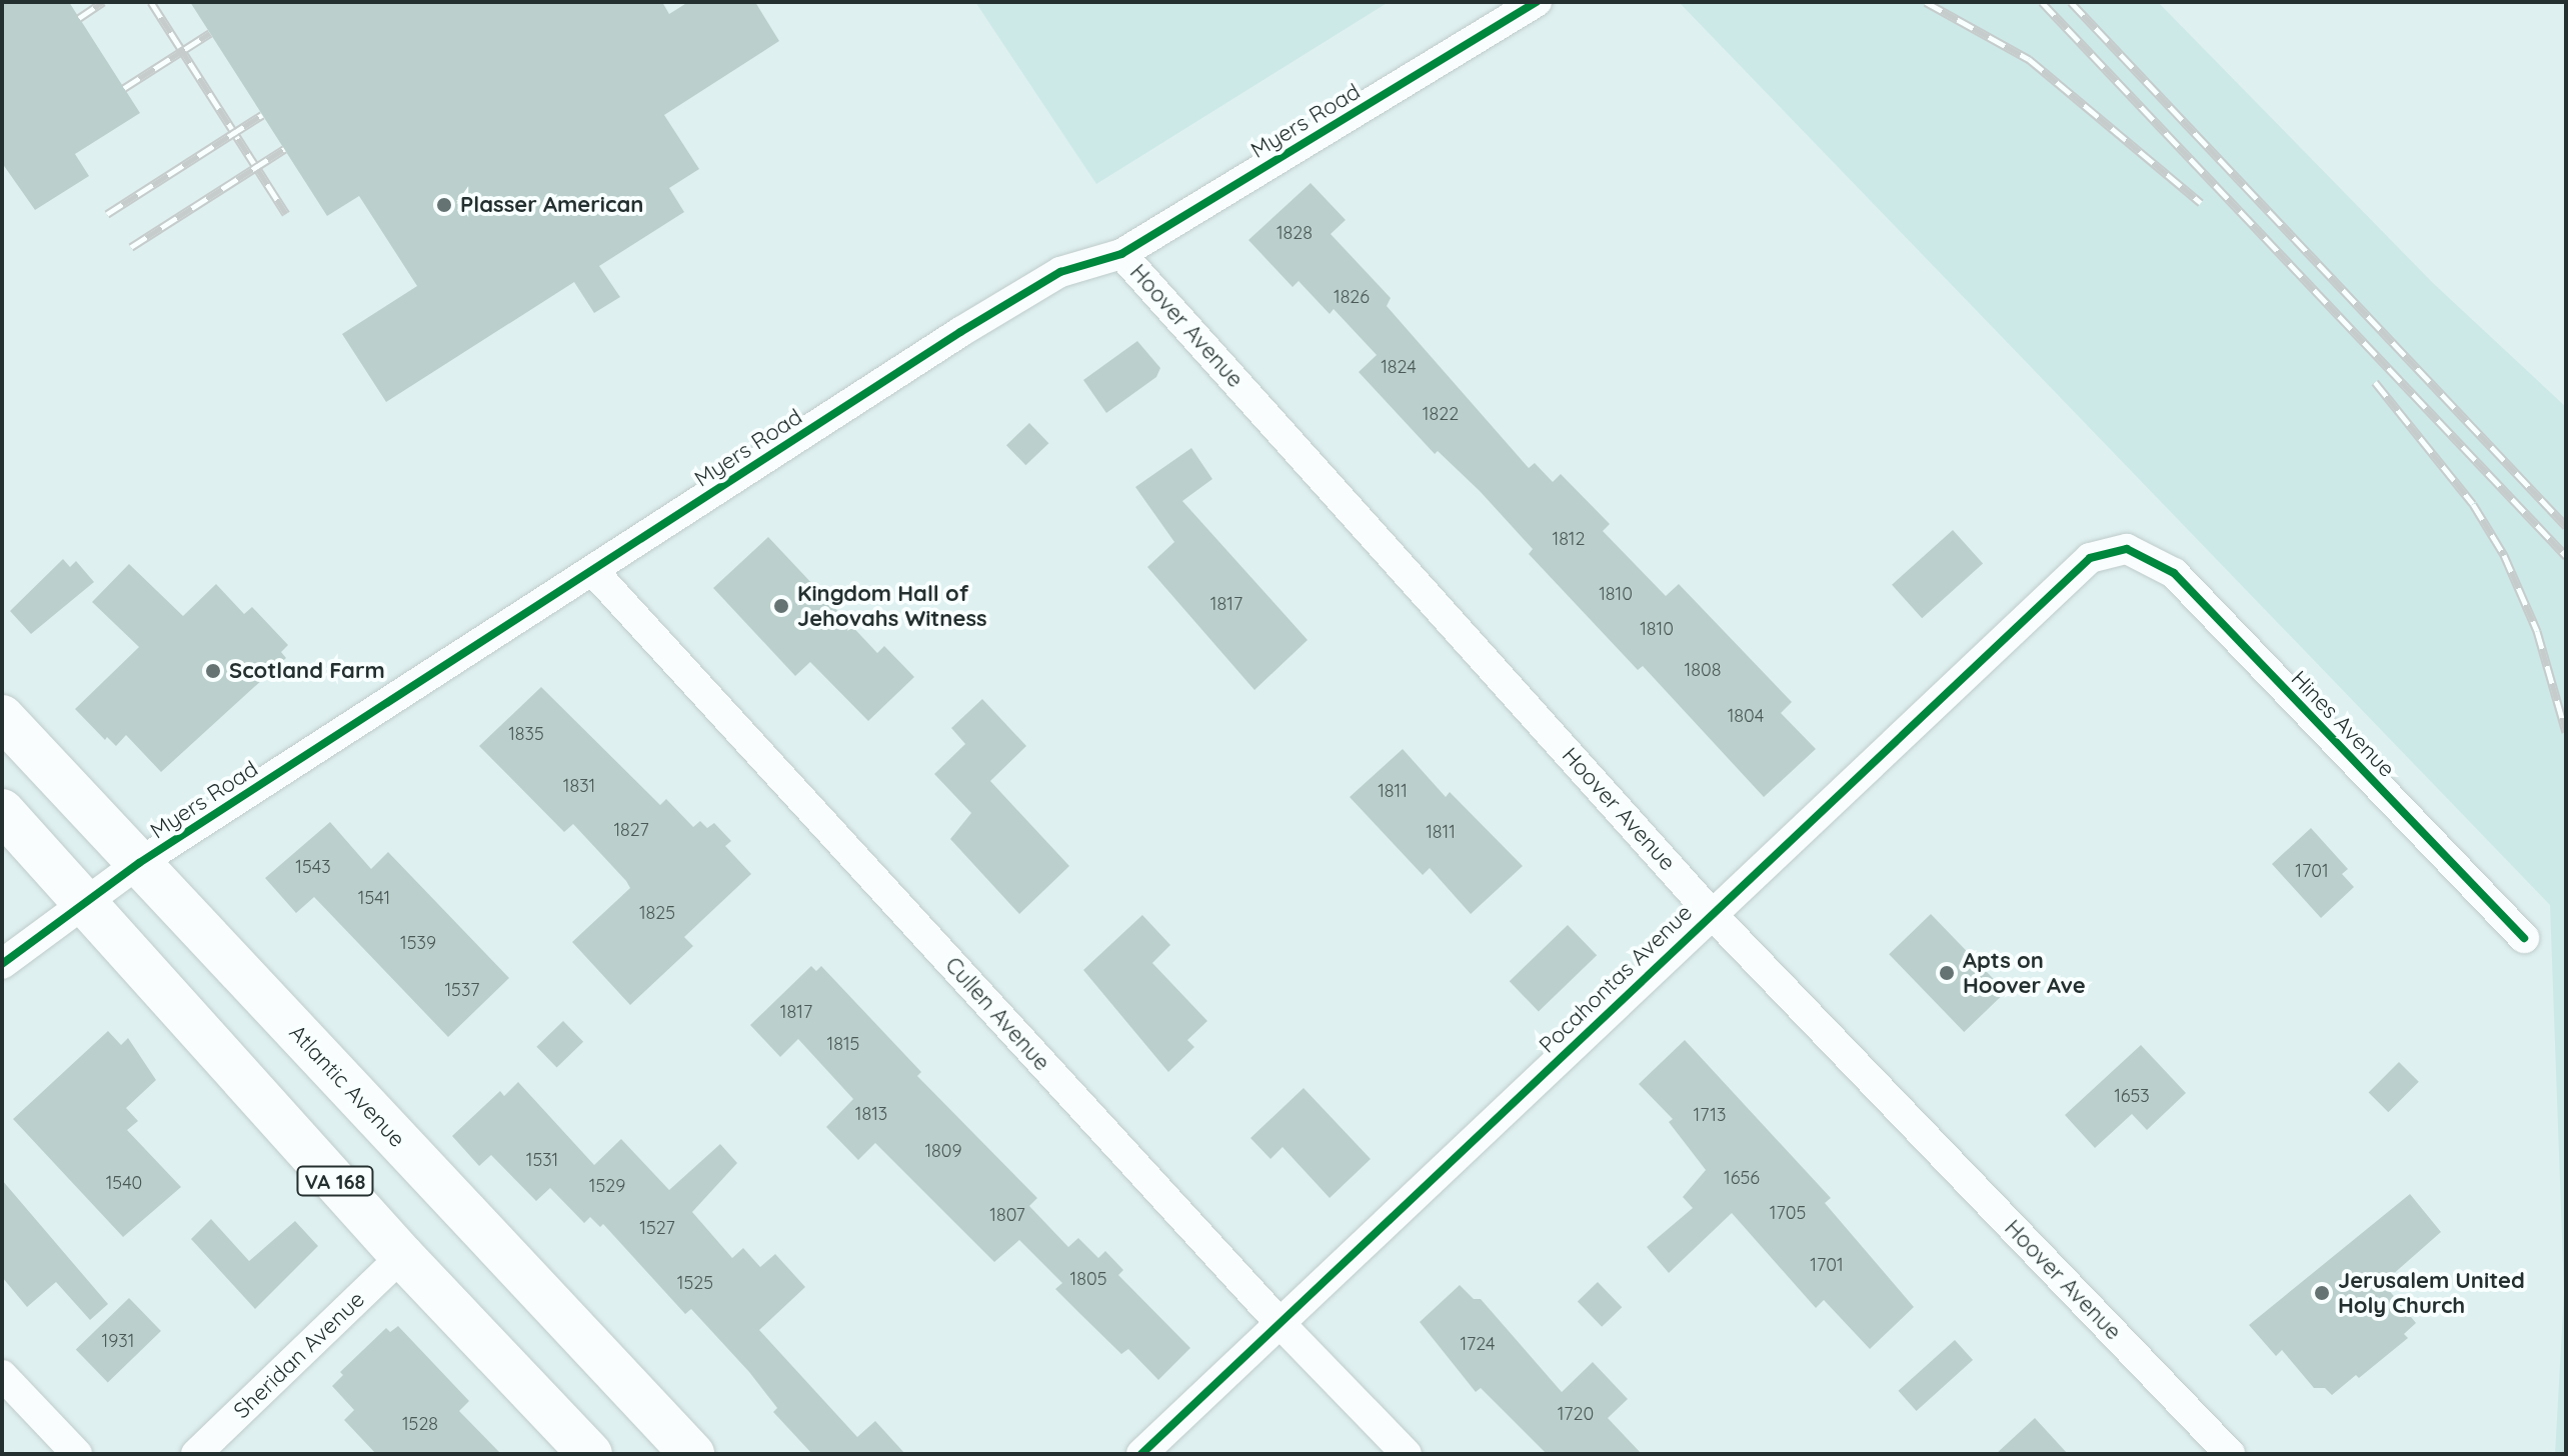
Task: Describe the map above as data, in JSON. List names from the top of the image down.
{
  "streets": {
    "main road": ["Atlantic Avenue", "VA 168"],
    "street": [
      "Myers Road",
      "Hoover Avenue",
      "Hines Avenue",
      "Pocahontas Avenue",
      "Cullen Avenue",
      "Sheridan Avenue"
    ]
  },
  "crossings": [
    ["Myers Road", "Hoover Avenue"],
    ["Myers Road", "Cullen Avenue"],
    ["Myers Road", "Atlantic Avenue"],
    ["Myers Road", "VA 168"],
    ["Hoover Avenue", "Pocahontas Avenue"],
    ["Hines Avenue", "Pocahontas Avenue"],
    ["Pocahontas Avenue", "Cullen Avenue"],
    ["VA 168", "Sheridan Avenue"]
  ],
  "places": [
    "Plasser American",
    "Kingdom Hall of Jehovahs Witness",
    "Scotland Farm",
    "Apts on Hoover Ave",
    "Jerusalem United Holy Church"
  ],
  "house_numbers": [
    "1828",
    "1826",
    "1824",
    "1822",
    "1812",
    "1810",
    "1817",
    "1810",
    "1808",
    "1804",
    "1835",
    "1831",
    "1811",
    "1827",
    "1811",
    "1543",
    "1701",
    "1541",
    "1825",
    "1539",
    "1537",
    "1817",
    "1815",
    "1653",
    "1813",
    "1713",
    "1809",
    "1531",
    "1656",
    "1540",
    "1529",
    "1705",
    "1807",
    "1527",
    "1701",
    "1805",
    "1525",
    "1931",
    "1724",
    "1720",
    "1528"
  ]
}
